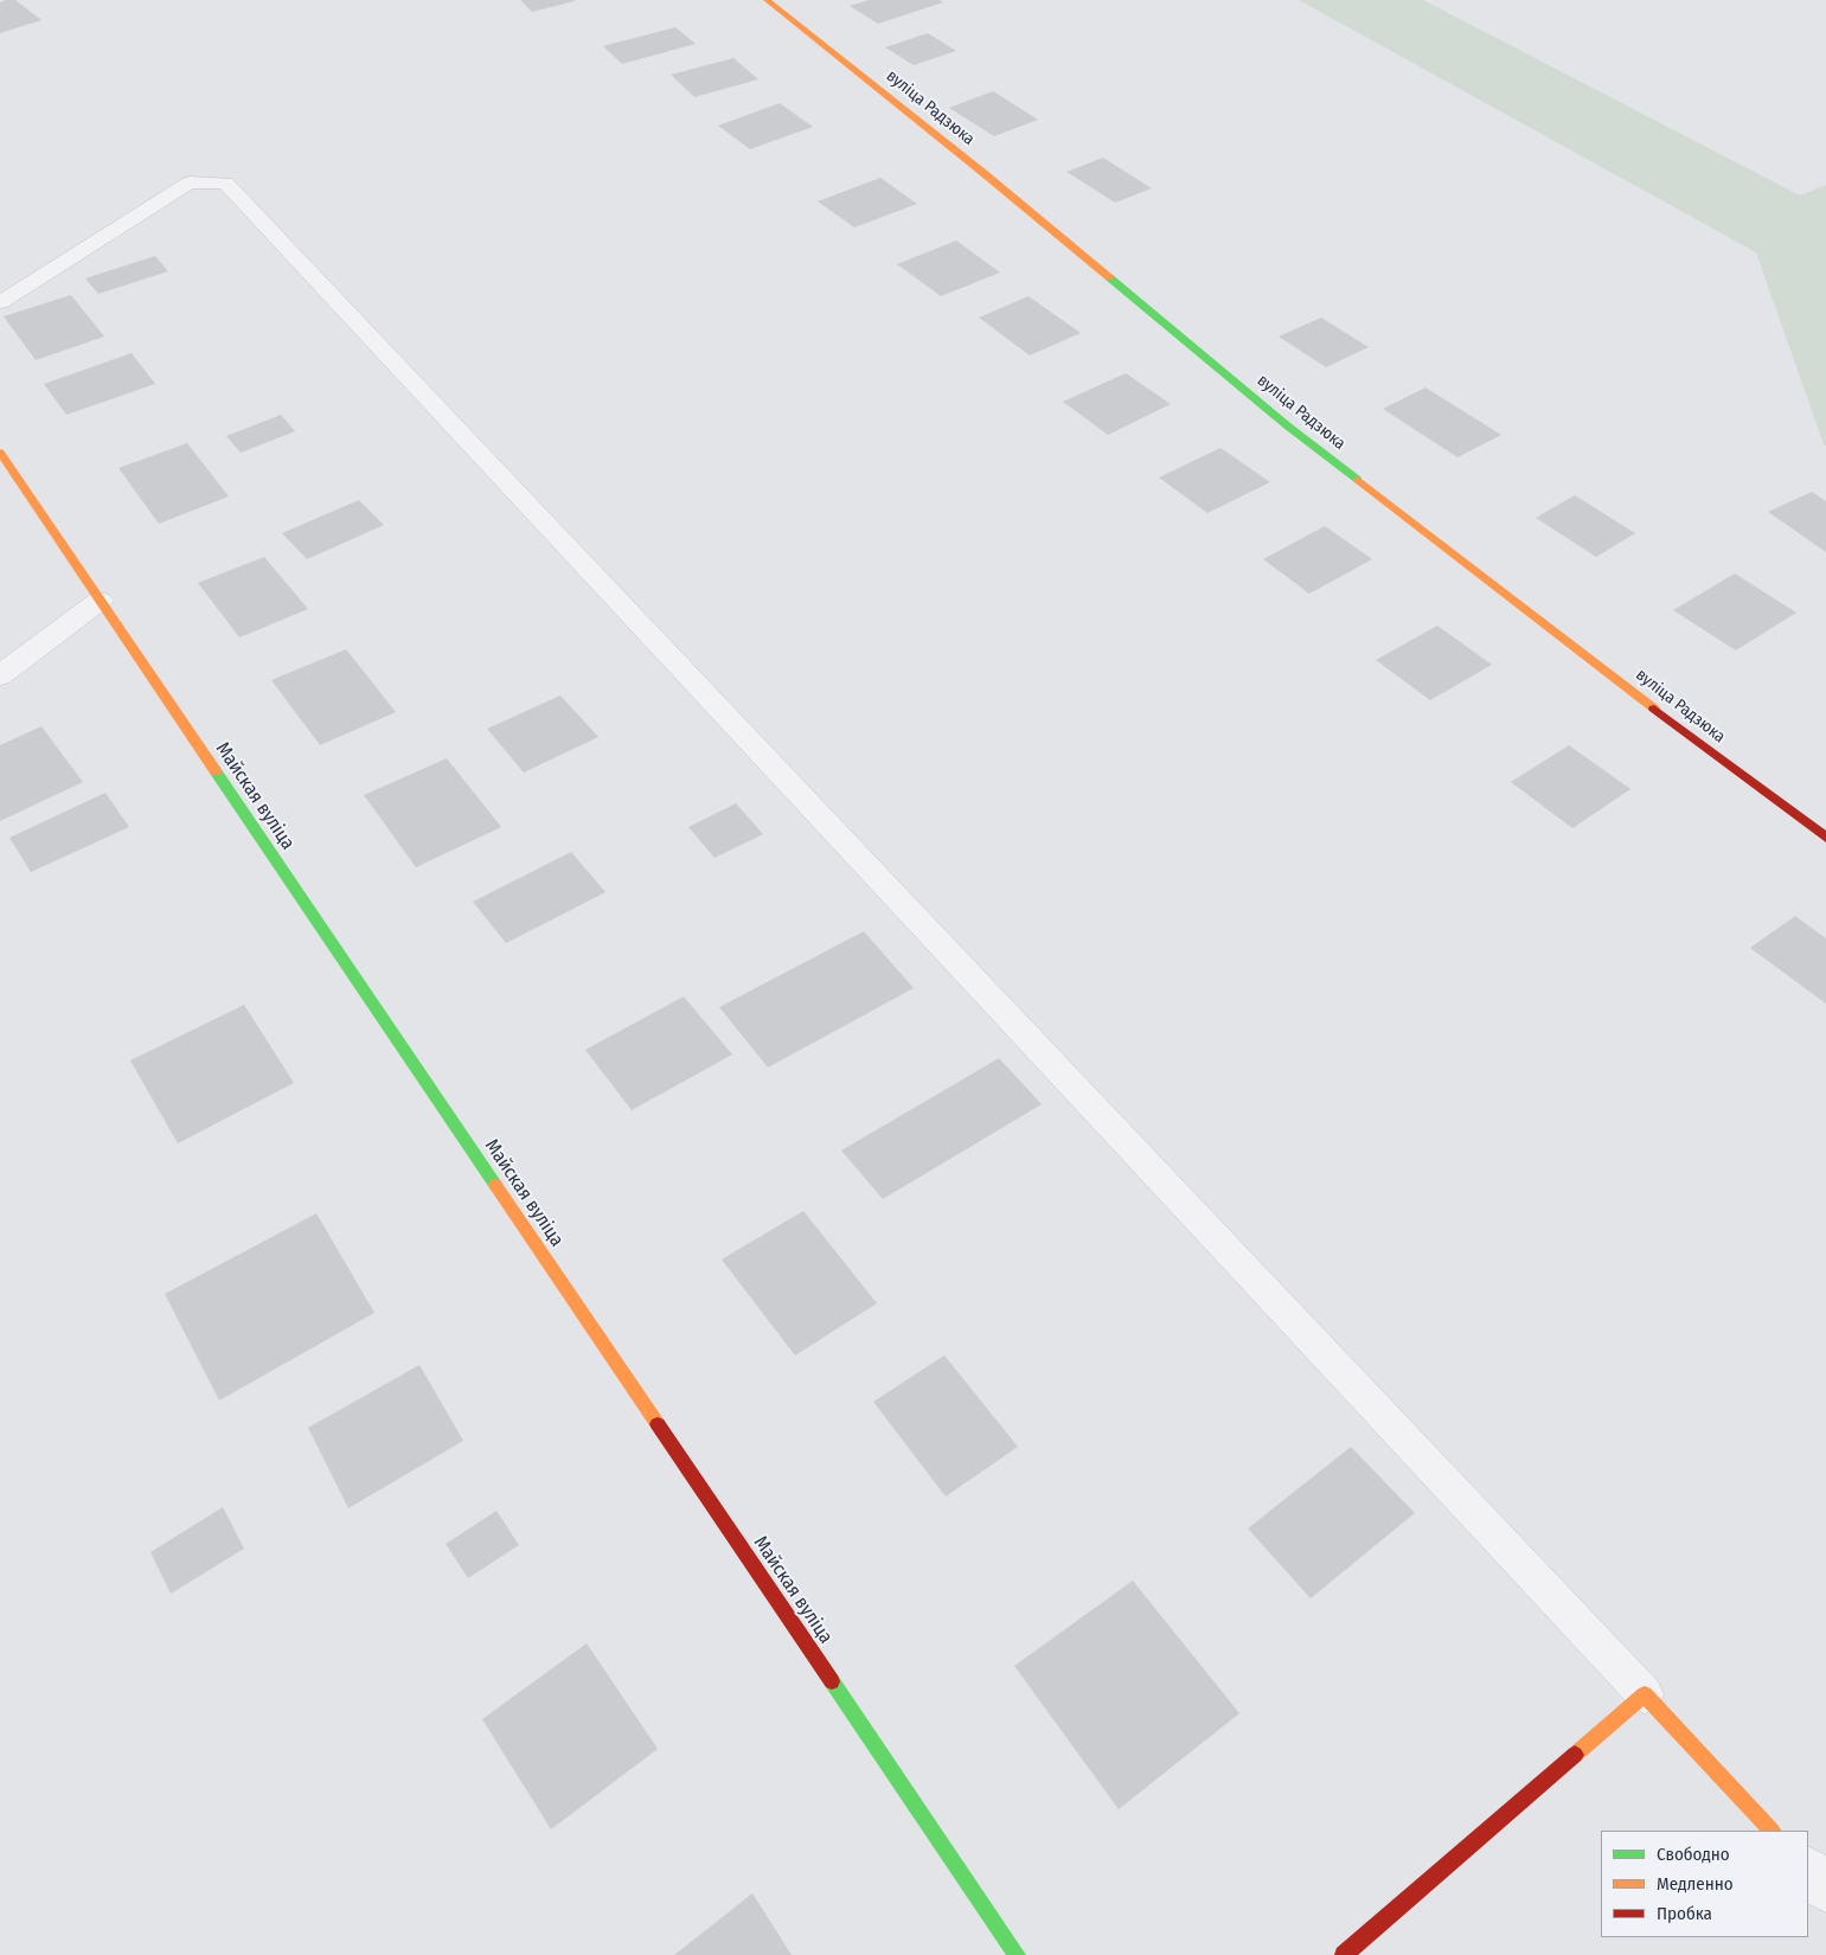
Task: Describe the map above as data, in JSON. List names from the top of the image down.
{
  "streets": {
    "street": ["вуліца Радзюка", "Майская вуліца"]
  },
  "legend": ["Свободно", "Медленно", "Пробка"]
}
